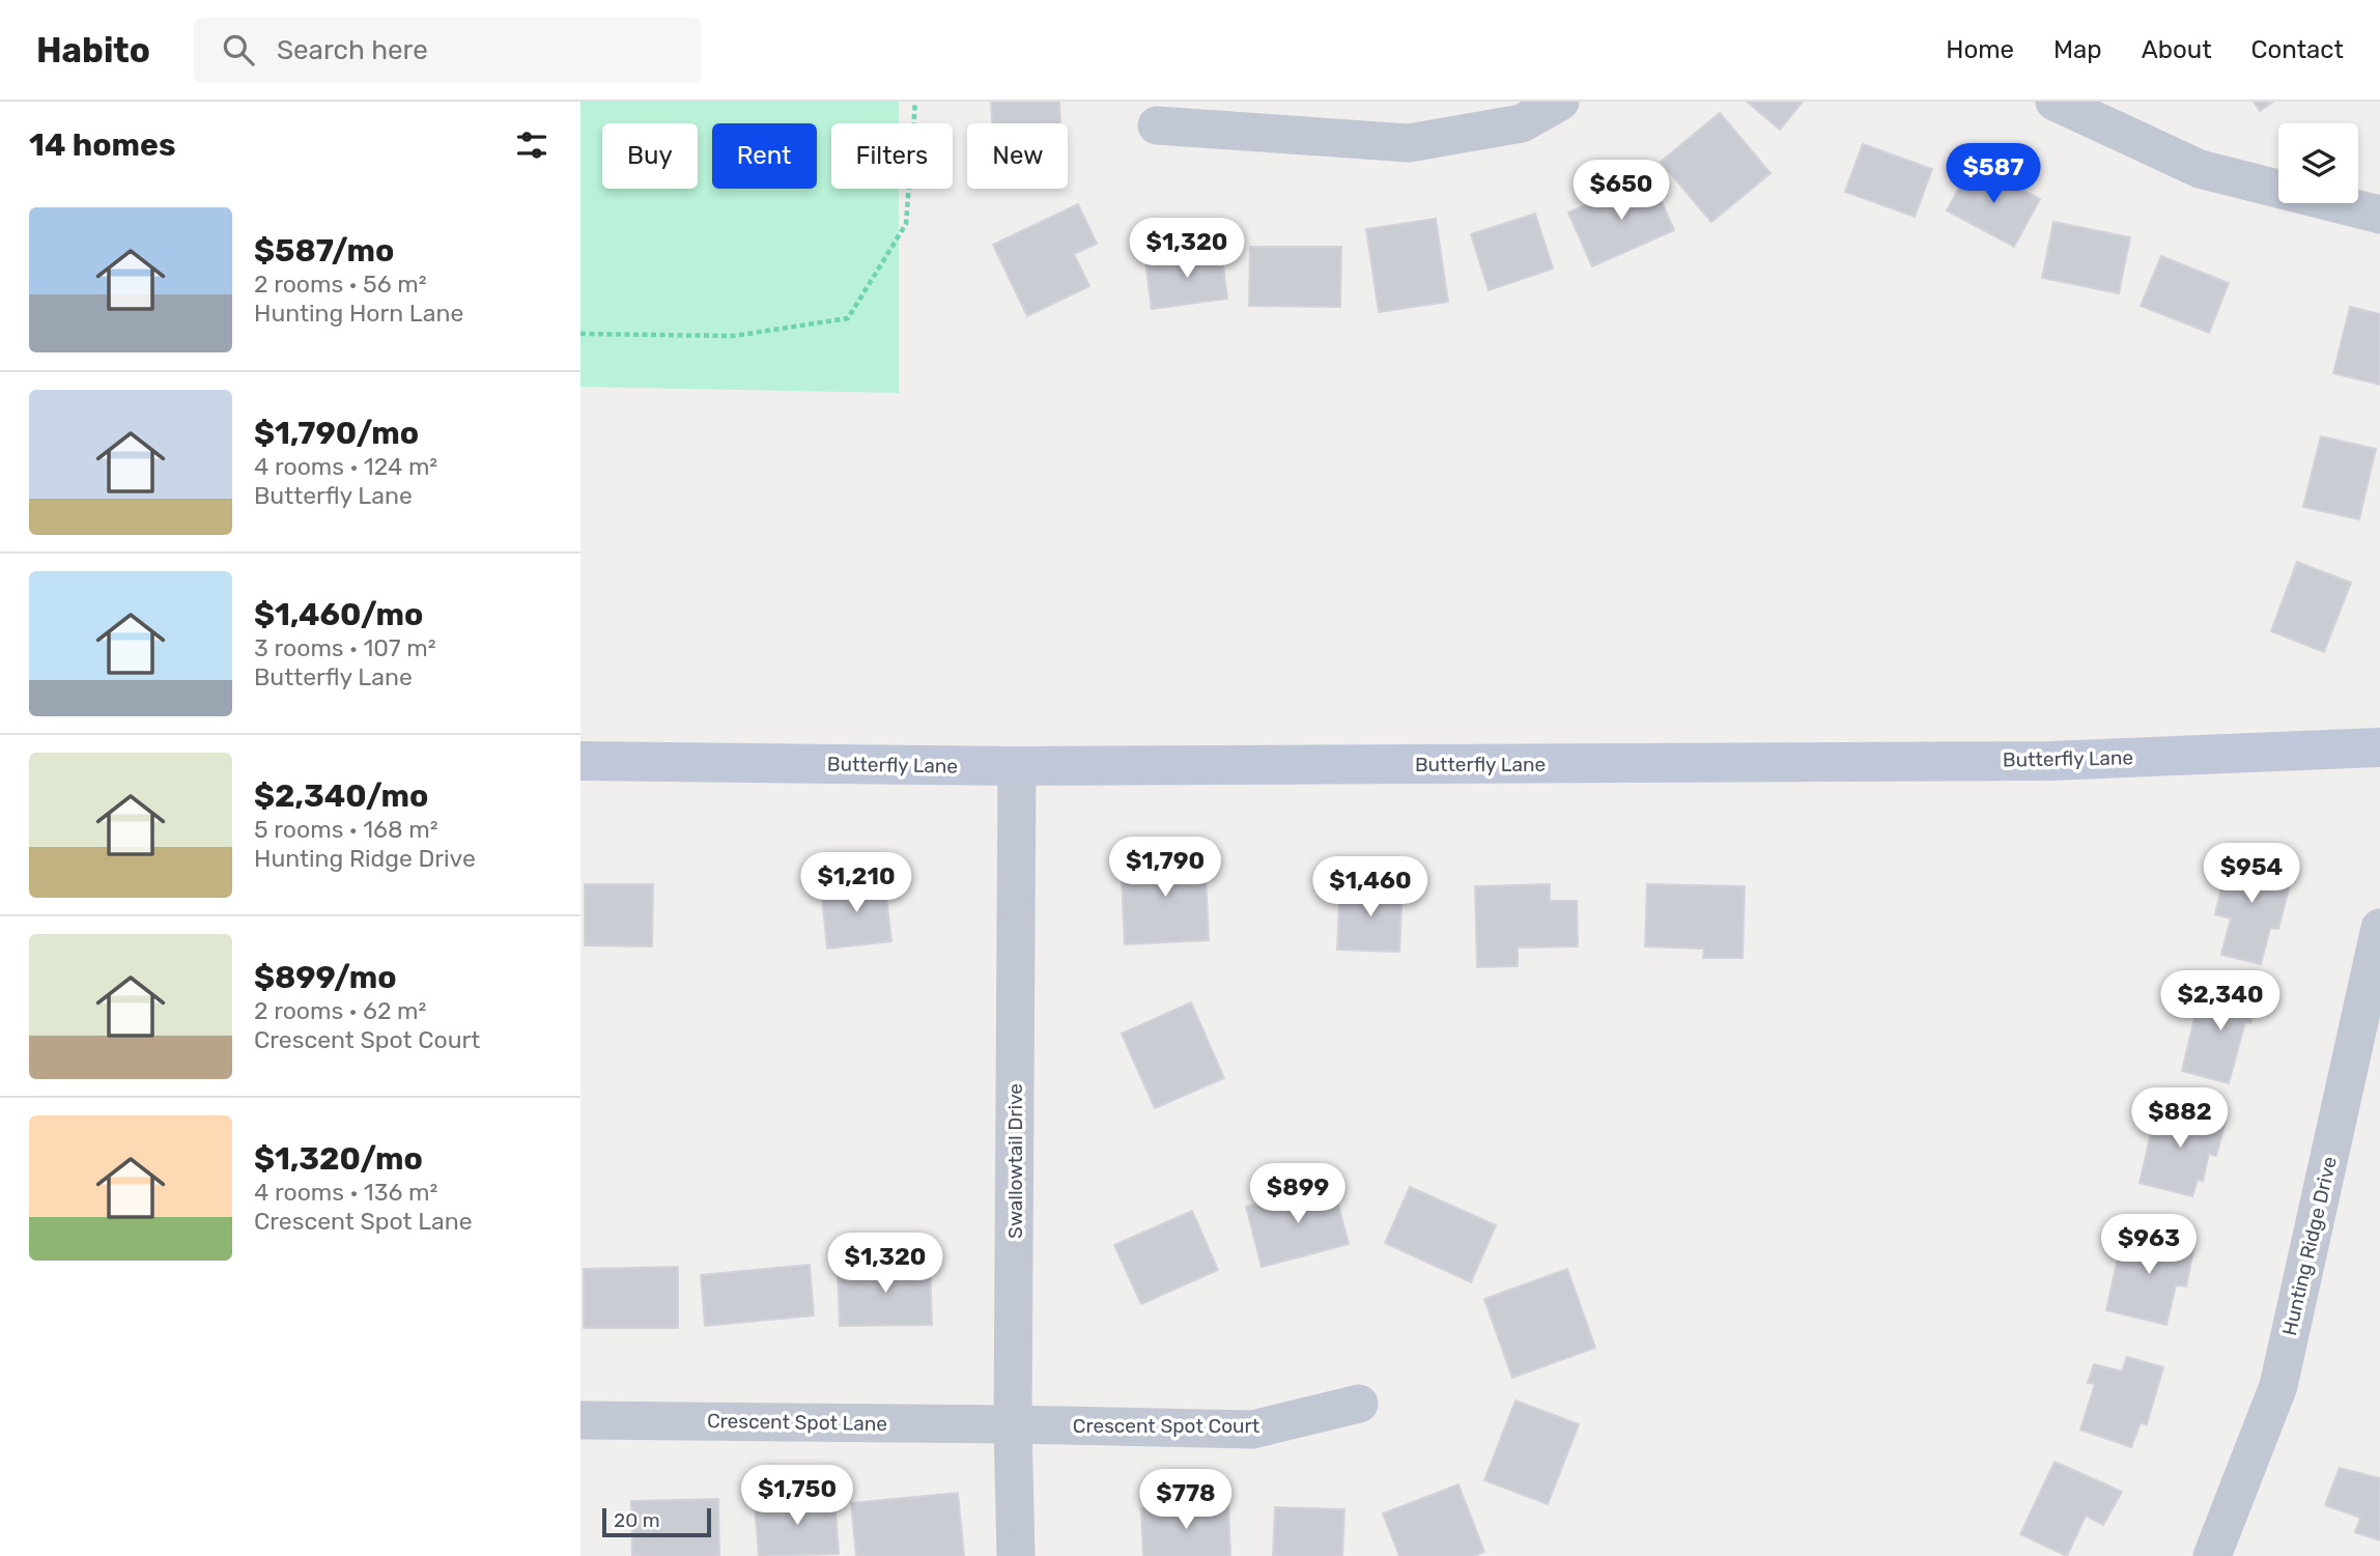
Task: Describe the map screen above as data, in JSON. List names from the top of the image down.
{
  "streets": {
    "street": [
      "Butterfly Lane",
      "Swallowtail Drive",
      "Hunting Ridge Drive",
      "Crescent Spot Lane",
      "Crescent Spot Court"
    ]
  },
  "crossings": [
    ["Butterfly Lane", "Swallowtail Drive"],
    ["Swallowtail Drive", "Crescent Spot Lane"],
    ["Swallowtail Drive", "Crescent Spot Court"],
    ["Crescent Spot Lane", "Crescent Spot Court"]
  ],
  "scale_bar": "20 m",
  "page": {
    "header": "Habito",
    "search": "Search here",
    "nav": [
      "Home",
      "Map",
      "About",
      "Contact"
    ],
    "heading": "14 homes",
    "chip": [
      "Buy",
      "Rent",
      "Filters",
      "New"
    ],
    "price": [
      "$587",
      "$650",
      "$1,320",
      "$1,790",
      "$954",
      "$1,210",
      "$1,460",
      "$2,340",
      "$882",
      "$899",
      "$963",
      "$1,320",
      "$1,750",
      "$778"
    ],
    "list": [
      {
        "name": "$587/mo",
        "note": "2 rooms · 56 m² · Hunting Horn Lane"
      },
      {
        "name": "$1,790/mo",
        "note": "4 rooms · 124 m² · Butterfly Lane"
      },
      {
        "name": "$1,460/mo",
        "note": "3 rooms · 107 m² · Butterfly Lane"
      },
      {
        "name": "$2,340/mo",
        "note": "5 rooms · 168 m² · Hunting Ridge Drive"
      },
      {
        "name": "$899/mo",
        "note": "2 rooms · 62 m² · Crescent Spot Court"
      },
      {
        "name": "$1,320/mo",
        "note": "4 rooms · 136 m² · Crescent Spot Lane"
      }
    ],
    "scale": "20 m"
  }
}
